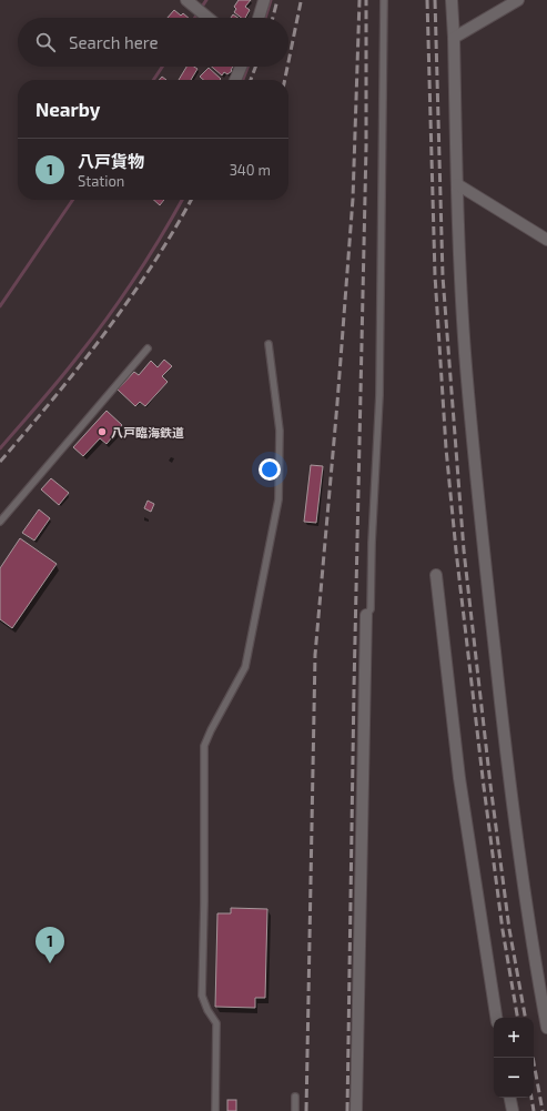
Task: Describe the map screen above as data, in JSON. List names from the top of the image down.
{
  "places": ["八戸臨海鉄道"],
  "page": {
    "search": "Search here",
    "heading": "Nearby",
    "list": [
      {
        "mark": "1",
        "name": "八戸貨物",
        "note": "Station",
        "value": "340 m"
      }
    ],
    "pins": "1",
    "map_buttons": ["+", "−"]
  }
}
